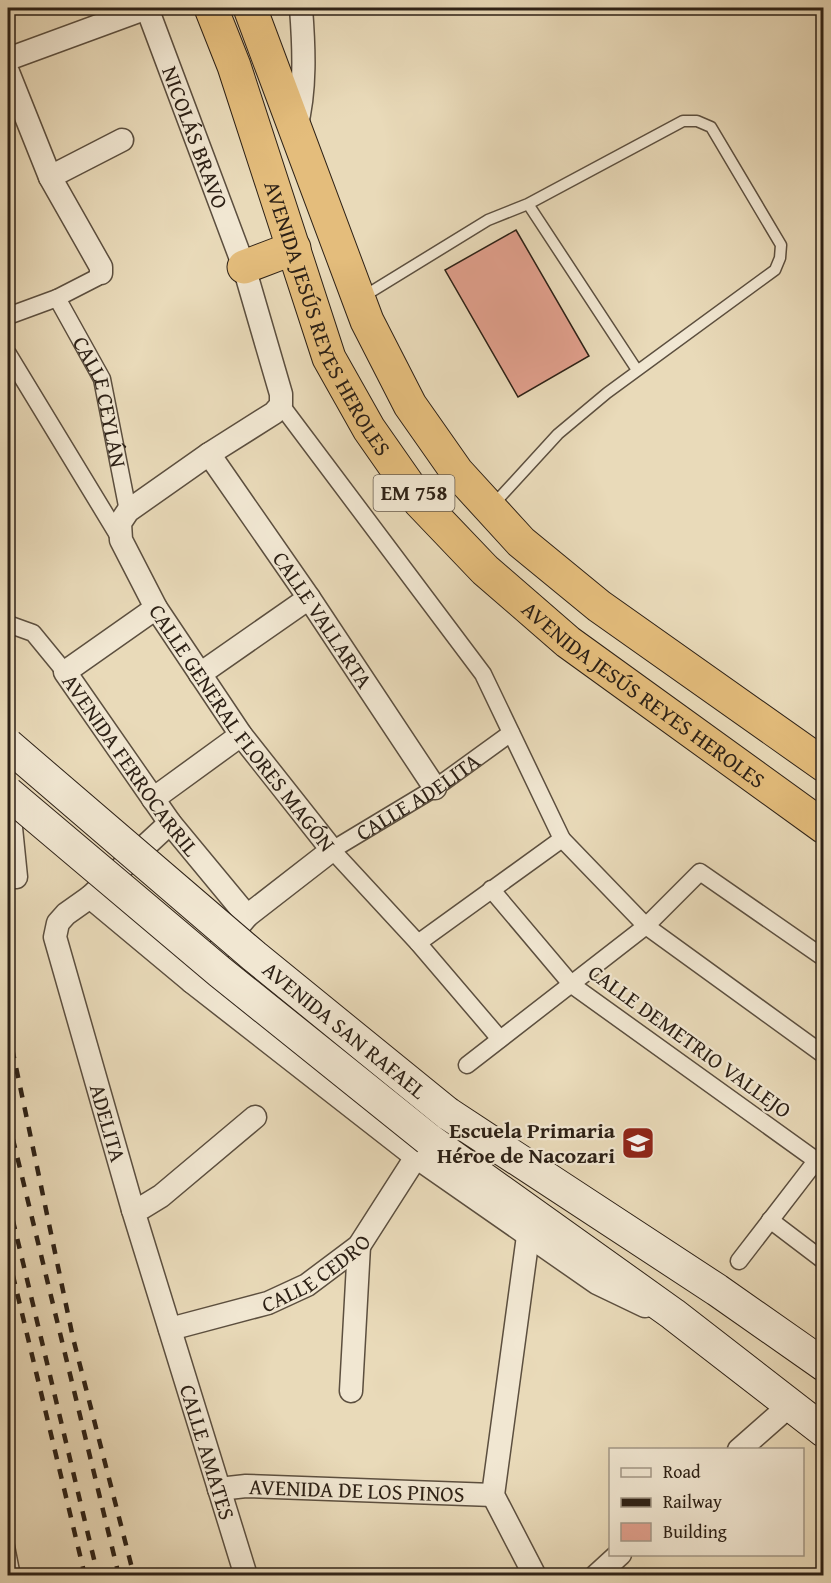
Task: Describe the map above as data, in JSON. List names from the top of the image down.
{
  "streets": {
    "highway": ["AVENIDA JESÚS REYES HEROLES", "EM 758"],
    "main road": ["AVENIDA SAN RAFAEL"],
    "street": [
      "NICOLÁS BRAVO",
      "CALLE CEYLÁN",
      "CALLE VALLARTA",
      "CALLE GENERAL FLORES MAGÓN",
      "AVENIDA FERROCARRIL",
      "CALLE ADELITA",
      "CALLE DEMETRIO VALLEJO",
      "ADELITA",
      "CALLE CEDRO",
      "CALLE AMATES",
      "AVENIDA DE LOS PINOS"
    ]
  },
  "crossings": [
    ["CALLE CEYLÁN", "CALLE GENERAL FLORES MAGÓN"],
    ["CALLE VALLARTA", "CALLE ADELITA"],
    ["CALLE GENERAL FLORES MAGÓN", "CALLE ADELITA"],
    ["AVENIDA FERROCARRIL", "CALLE ADELITA"],
    ["CALLE ADELITA", "AVENIDA SAN RAFAEL"],
    ["AVENIDA SAN RAFAEL", "ADELITA"],
    ["AVENIDA SAN RAFAEL", "CALLE CEDRO"],
    ["AVENIDA SAN RAFAEL", "AVENIDA DE LOS PINOS"],
    ["ADELITA", "CALLE CEDRO"],
    ["ADELITA", "CALLE AMATES"],
    ["CALLE CEDRO", "CALLE AMATES"],
    ["CALLE AMATES", "AVENIDA DE LOS PINOS"]
  ],
  "places": {
    "school or university": ["Escuela Primaria Héroe de Nacozari"]
  },
  "legend": ["Road", "Railway", "Building"]
}
